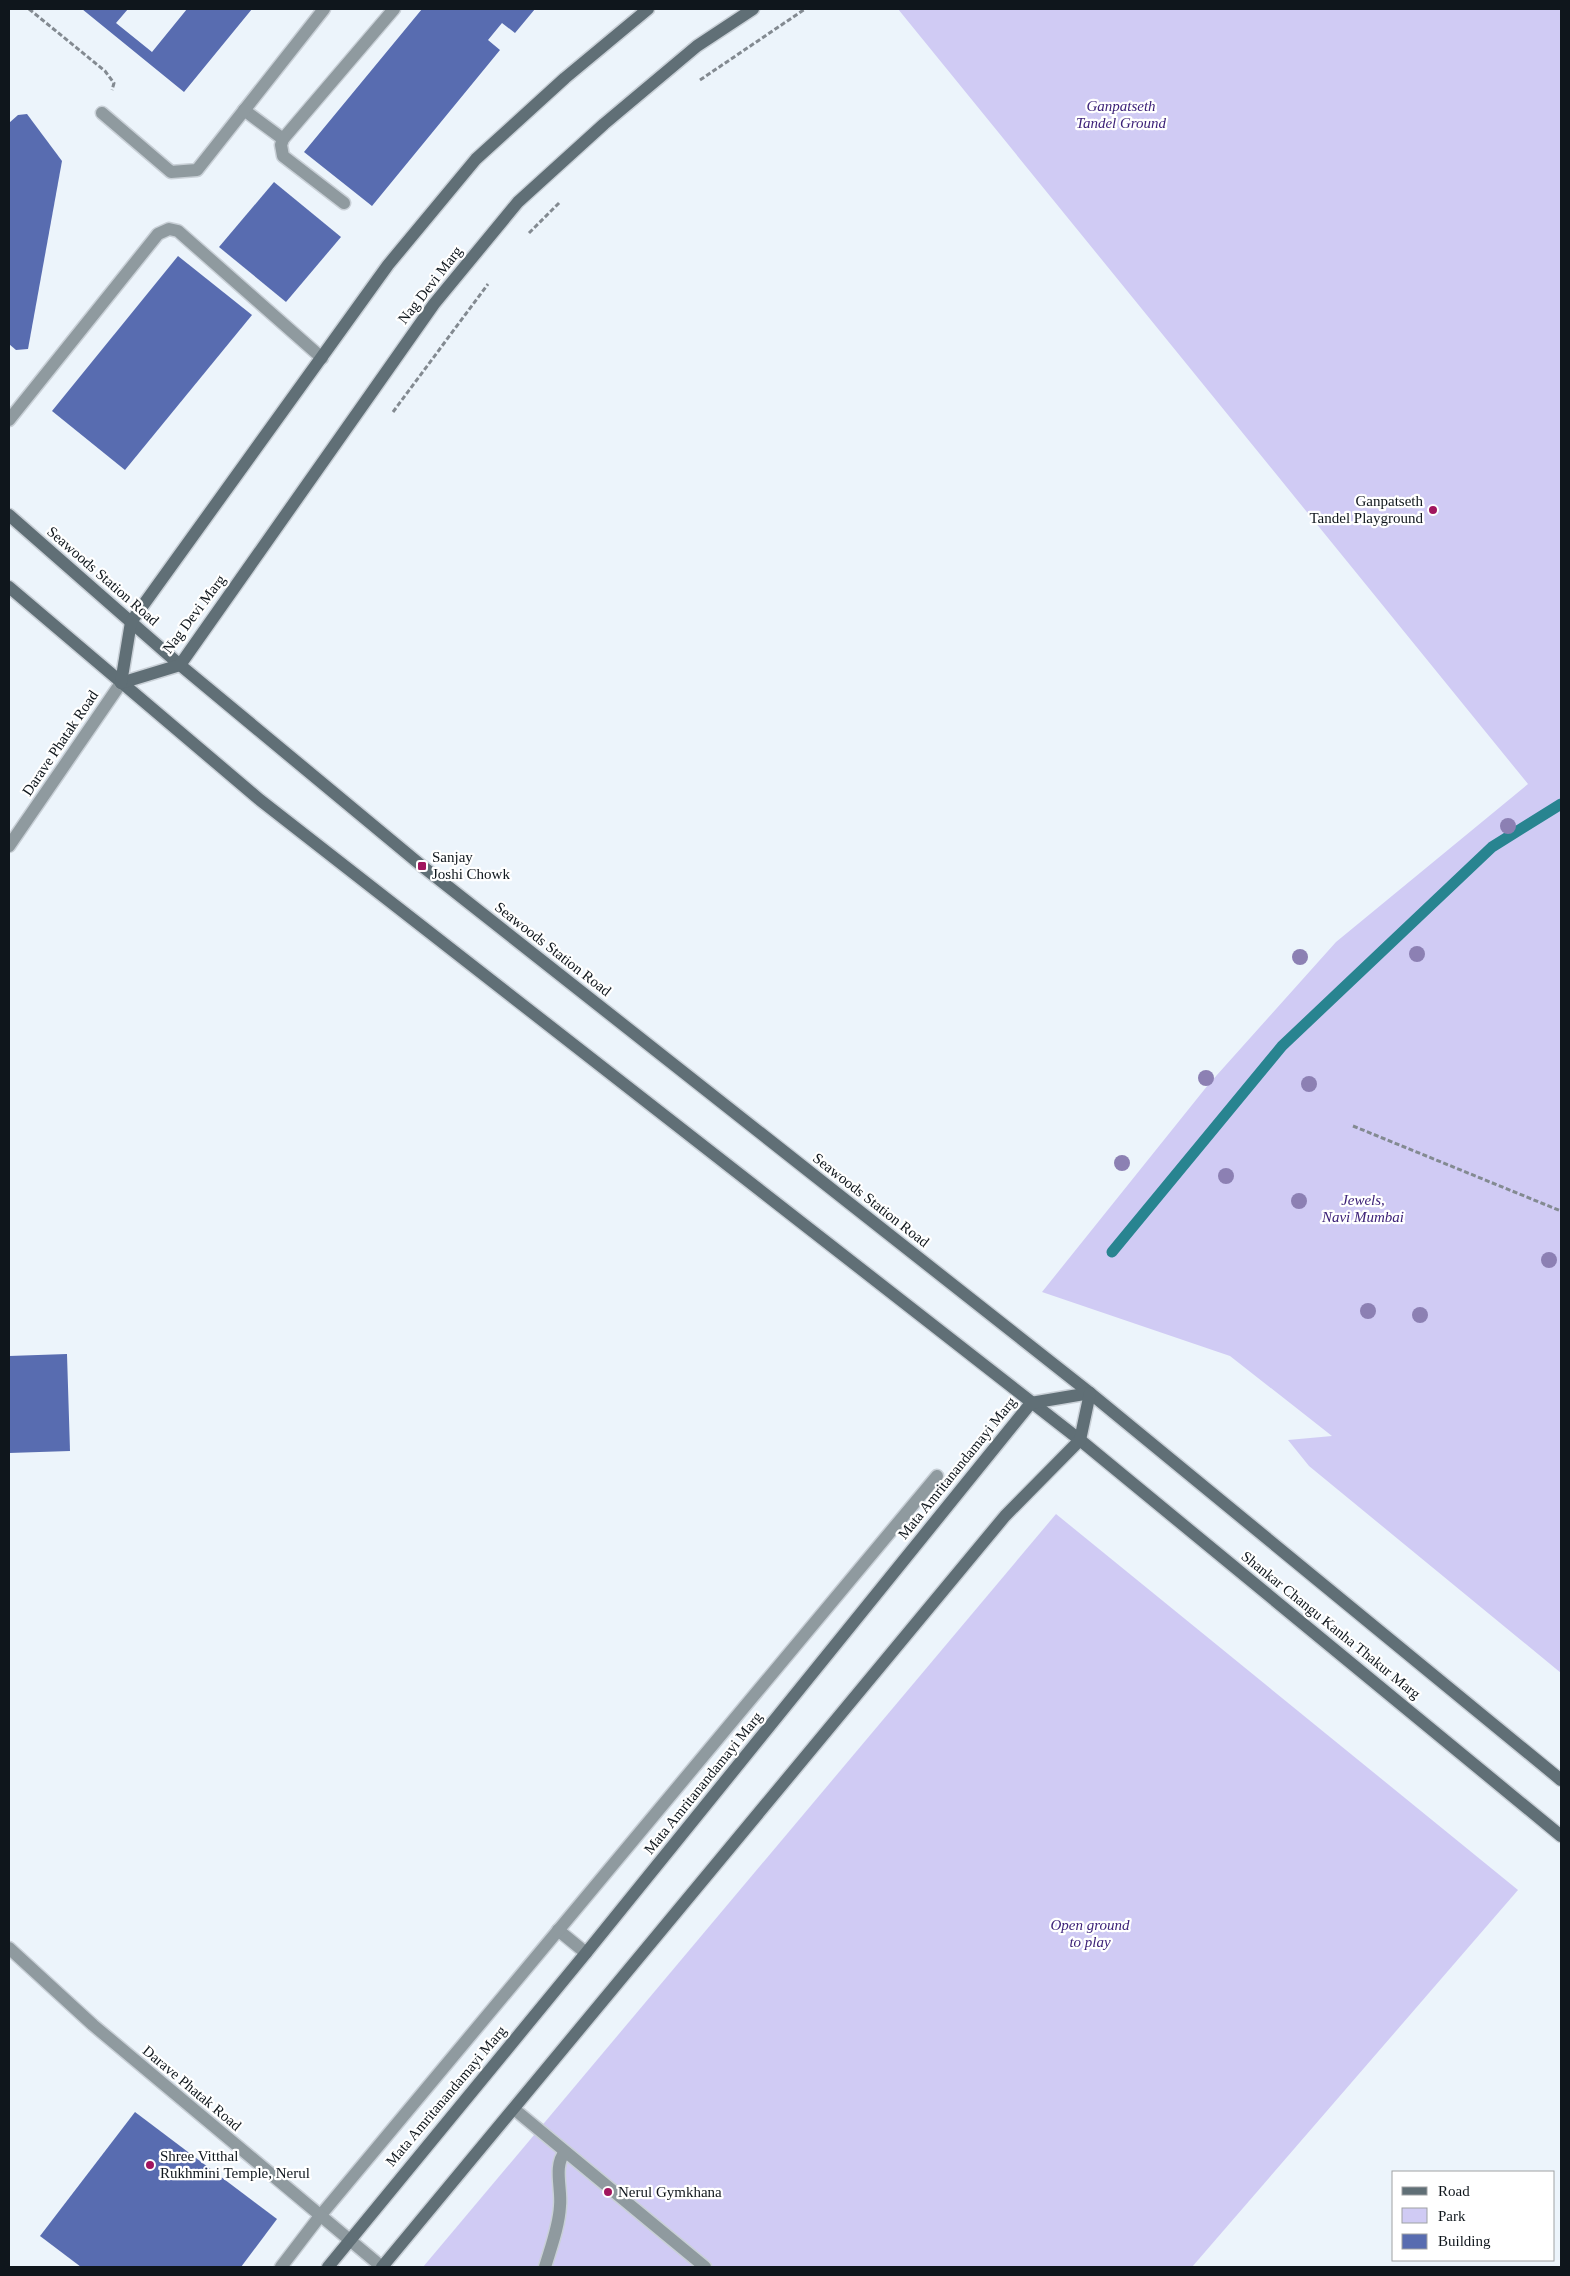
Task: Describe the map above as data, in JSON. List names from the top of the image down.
{
  "streets": {
    "main road": [
      "Nag Devi Marg",
      "Seawoods Station Road",
      "Mata Amritanandamayi Marg",
      "Shankar Changu Kanha Thakur Marg"
    ],
    "street": ["Darave Phatak Road"]
  },
  "crossings": [
    ["Nag Devi Marg", "Seawoods Station Road"],
    ["Nag Devi Marg", "Darave Phatak Road"],
    ["Seawoods Station Road", "Mata Amritanandamayi Marg"],
    ["Seawoods Station Road", "Shankar Changu Kanha Thakur Marg"],
    ["Darave Phatak Road", "Mata Amritanandamayi Marg"],
    ["Mata Amritanandamayi Marg", "Shankar Changu Kanha Thakur Marg"]
  ],
  "parks": ["Ganpatseth Tandel Ground", "Jewels, Navi Mumbai", "Open ground to play"],
  "places": {
    "other": ["Ganpatseth Tandel Playground", "Shree Vitthal Rukhmini Temple, Nerul", "Nerul Gymkhana"],
    "transit": ["Sanjay Joshi Chowk"]
  },
  "legend": ["Road", "Park", "Building"]
}
